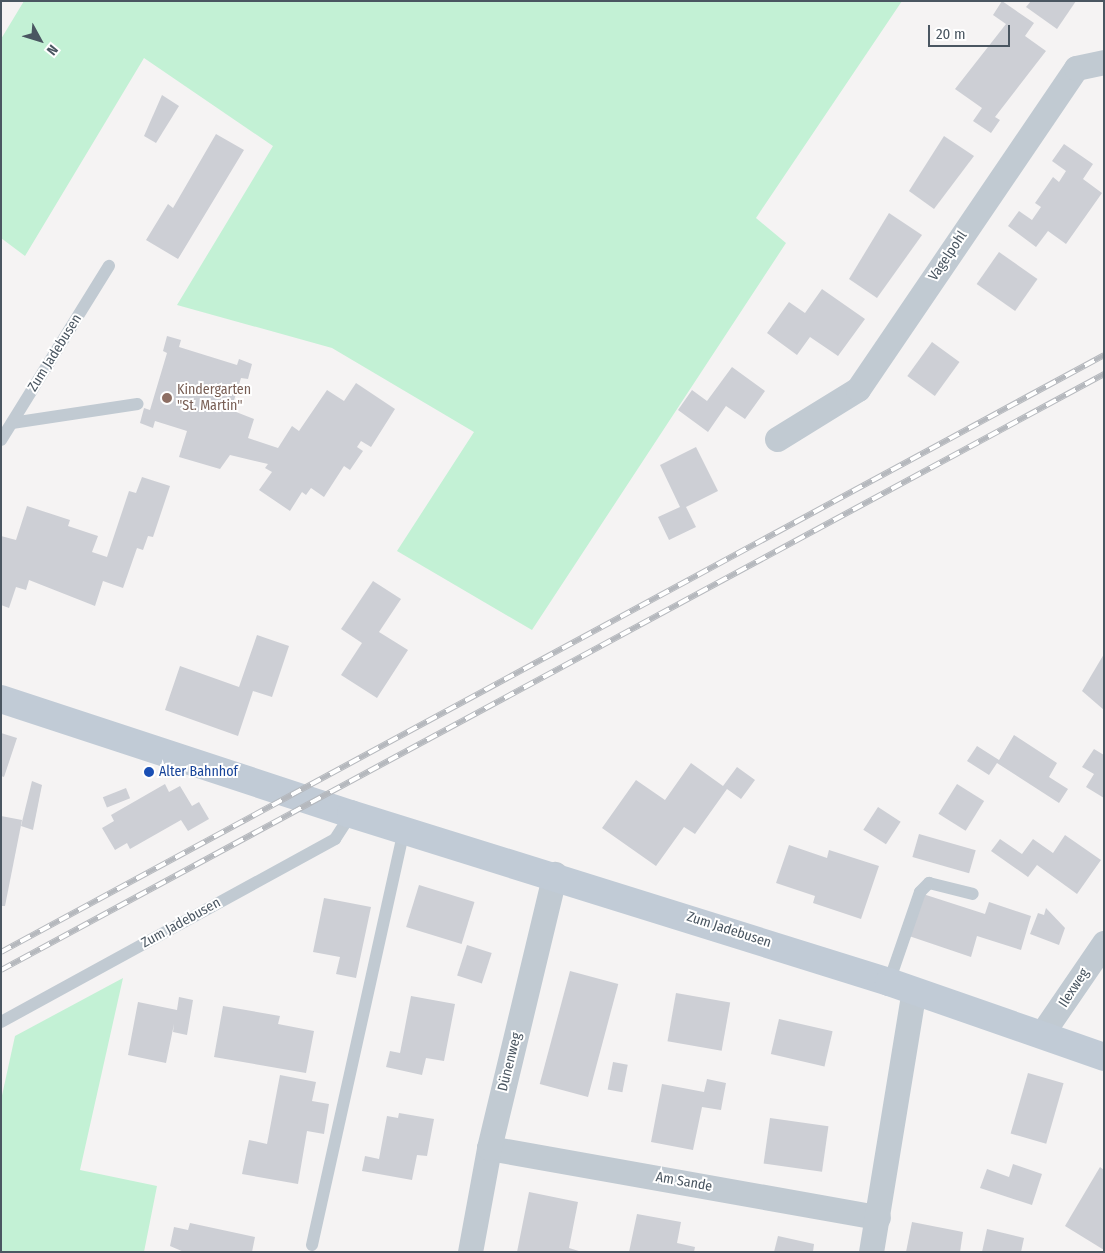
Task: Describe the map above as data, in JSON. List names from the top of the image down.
{
  "streets": {
    "street": [
      "Vagelpohl",
      "Zum Jadebusen",
      "Ilexweg",
      "Dünenweg",
      "Am Sande"
    ]
  },
  "crossings": [
    ["Zum Jadebusen", "Ilexweg"],
    ["Zum Jadebusen", "Dünenweg"],
    ["Dünenweg", "Am Sande"]
  ],
  "places": ["Kindergarten \"St. Martin\"", "Alter Bahnhof"],
  "scale_bar": "20 m",
  "north": "bottom right"
}
